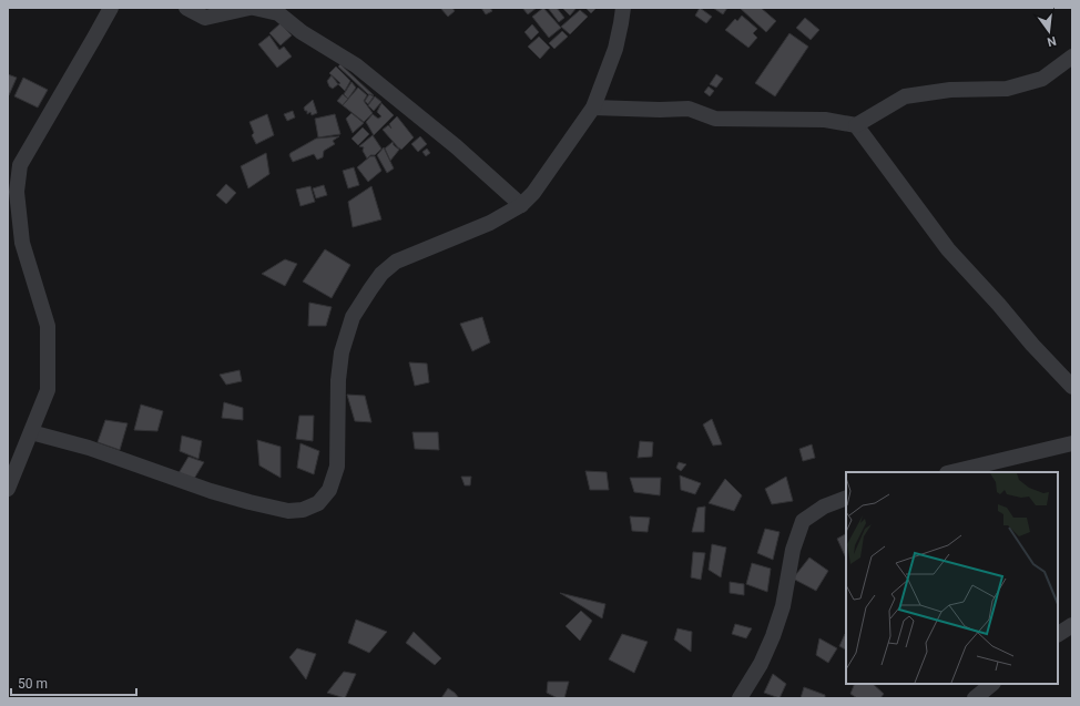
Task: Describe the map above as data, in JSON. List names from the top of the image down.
{
  "scale_bar": "50 m",
  "north": "bottom"
}
